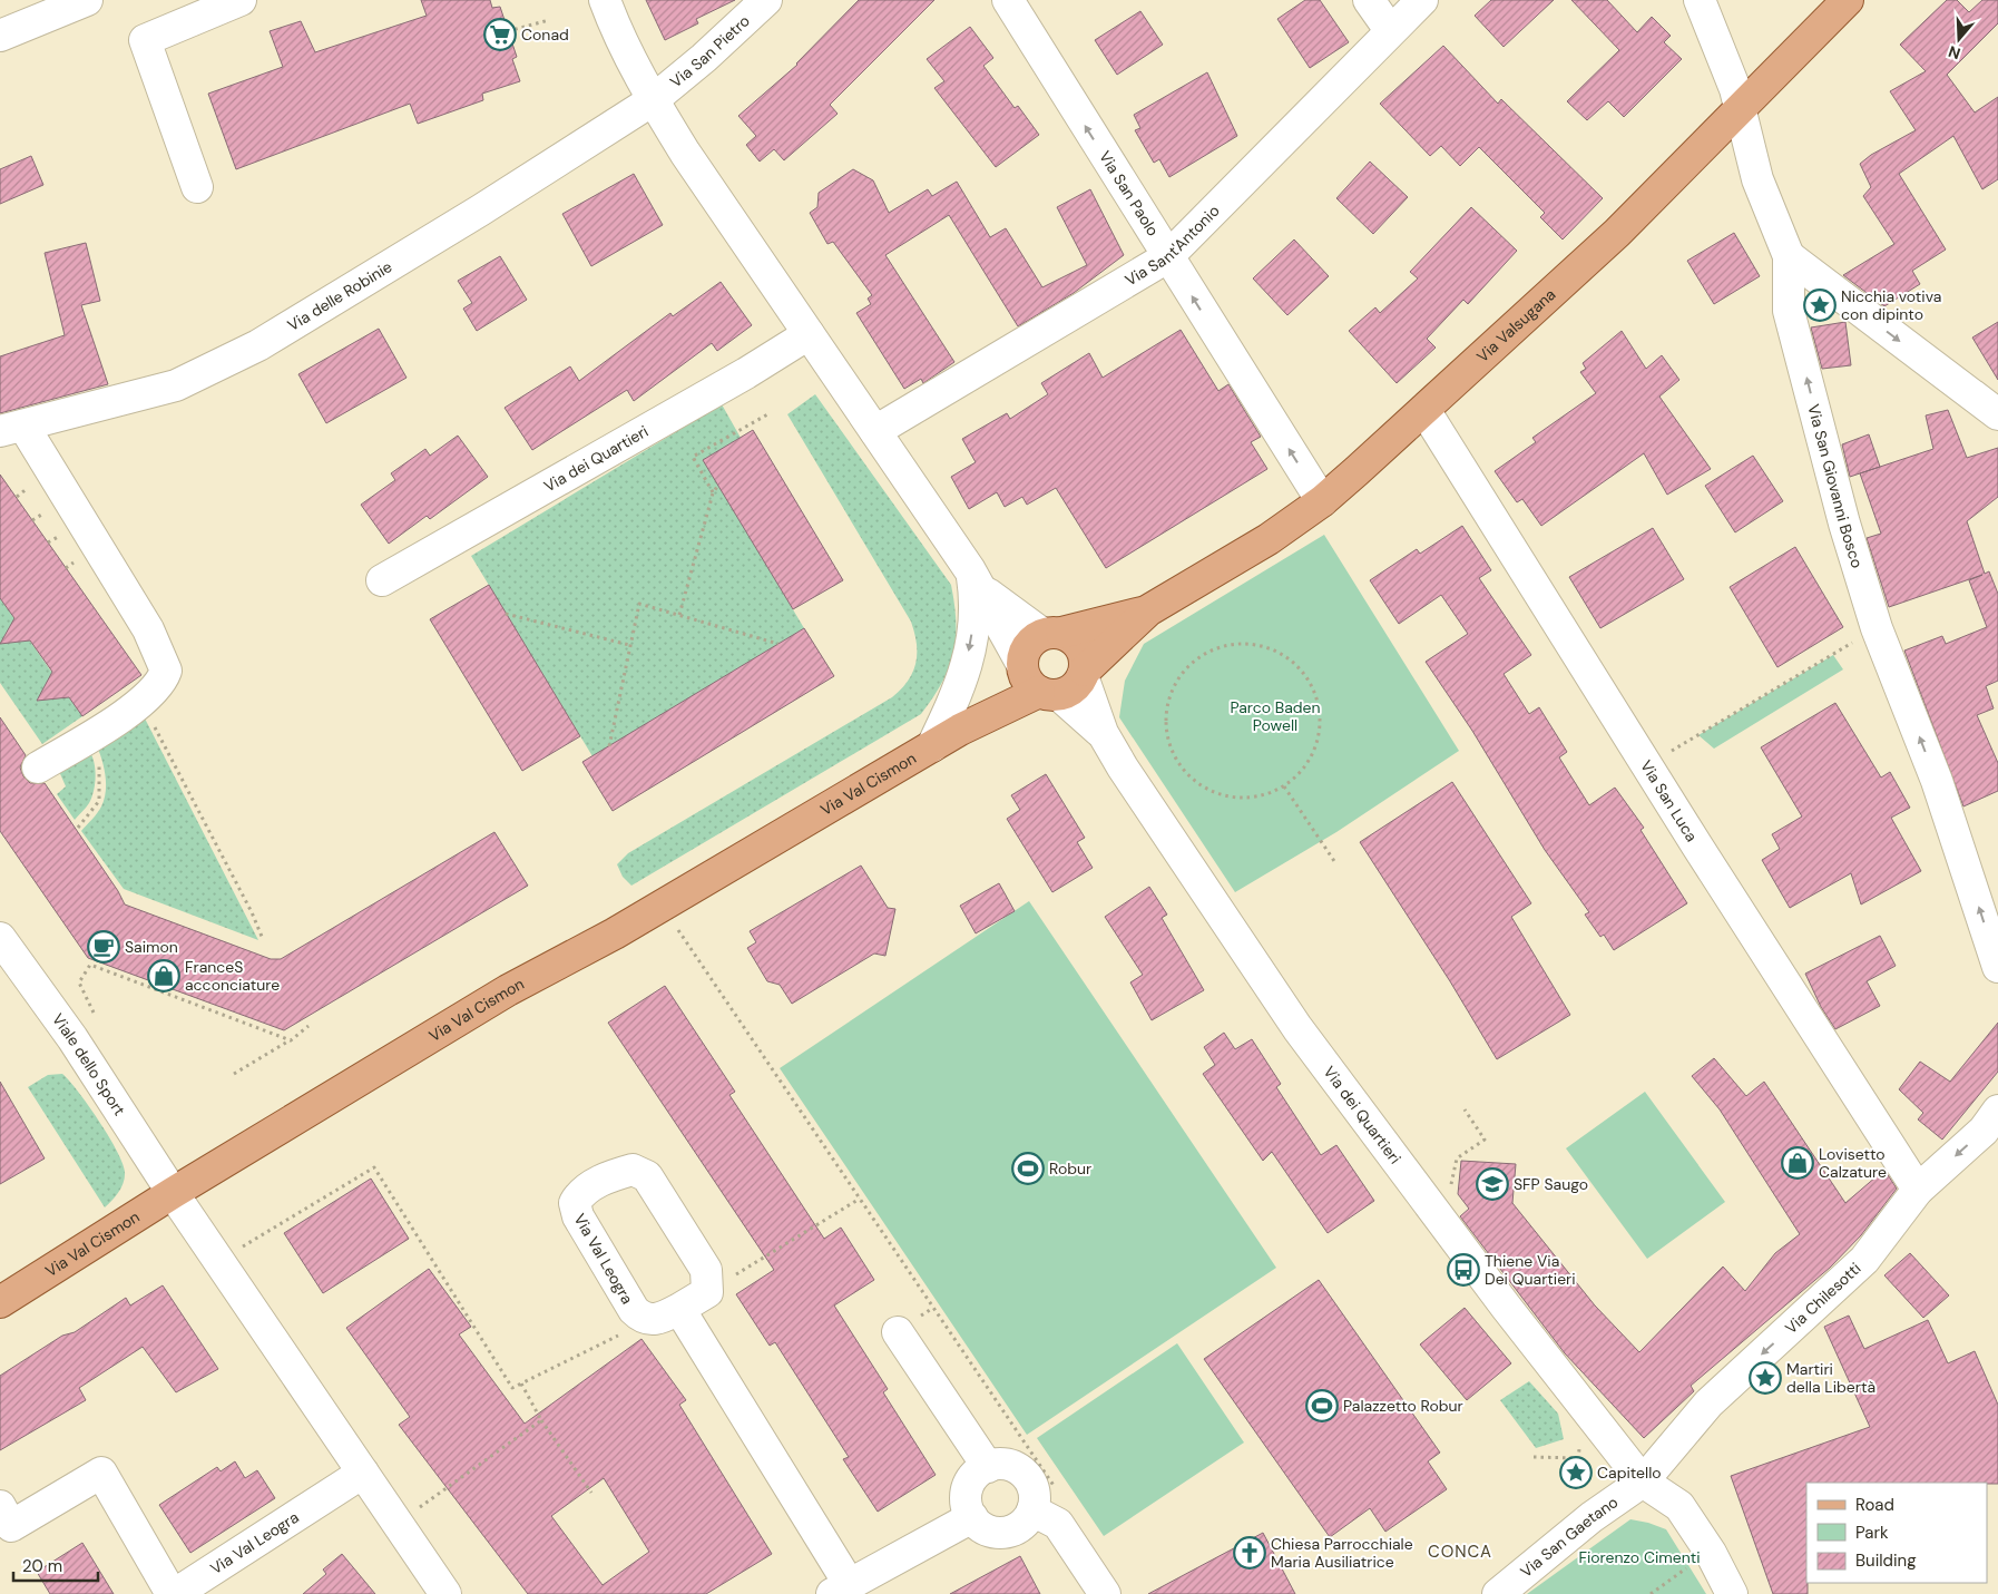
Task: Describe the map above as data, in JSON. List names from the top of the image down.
{
  "streets": {
    "main road": ["Via Valsugana", "Via Val Cismon"],
    "street": [
      "Via San Pietro",
      "Via San Paolo",
      "Via Sant'Antonio",
      "Via delle Robinie",
      "Via dei Quartieri",
      "Via San Giovanni Bosco",
      "Via San Luca",
      "Viale dello Sport",
      "Via Val Leogra",
      "Via Chilesotti",
      "Via San Gaetano"
    ]
  },
  "crossings": [
    ["Via San Pietro", "Via delle Robinie"],
    ["Via San Paolo", "Via Sant'Antonio"],
    ["Via San Paolo", "Via Valsugana"],
    ["Via Valsugana", "Via dei Quartieri"],
    ["Via Valsugana", "Via San Giovanni Bosco"],
    ["Via Valsugana", "Via Val Cismon"],
    ["Via Valsugana", "Via San Luca"],
    ["Via dei Quartieri", "Via Val Cismon"],
    ["Via dei Quartieri", "Via Chilesotti"],
    ["Via dei Quartieri", "Via San Gaetano"],
    ["Via Val Cismon", "Viale dello Sport"],
    ["Via San Luca", "Via Chilesotti"],
    ["Via Chilesotti", "Via San Gaetano"]
  ],
  "one_way": ["Via San Paolo", "Via San Giovanni Bosco", "Via Chilesotti"],
  "districts": ["CONCA"],
  "parks": ["Parco Baden Powell", "Fiorenzo Cimenti"],
  "places": {
    "supermarket": ["Conad"],
    "place": ["Nicchia votiva con dipinto", "Martiri della Libertà", "Capitello"],
    "cafe": ["Saimon"],
    "shop": ["FranceS acconciature", "Lovisetto Calzature"],
    "sports": ["Robur", "Palazzetto Robur"],
    "school or university": ["SFP Saugo"],
    "bus stop": ["Thiene Via Dei Quartieri"],
    "church": ["Chiesa Parrocchiale Maria Ausiliatrice"]
  },
  "legend": ["Road", "Park", "Building"],
  "scale_bar": "20 m",
  "north": "bottom"
}
